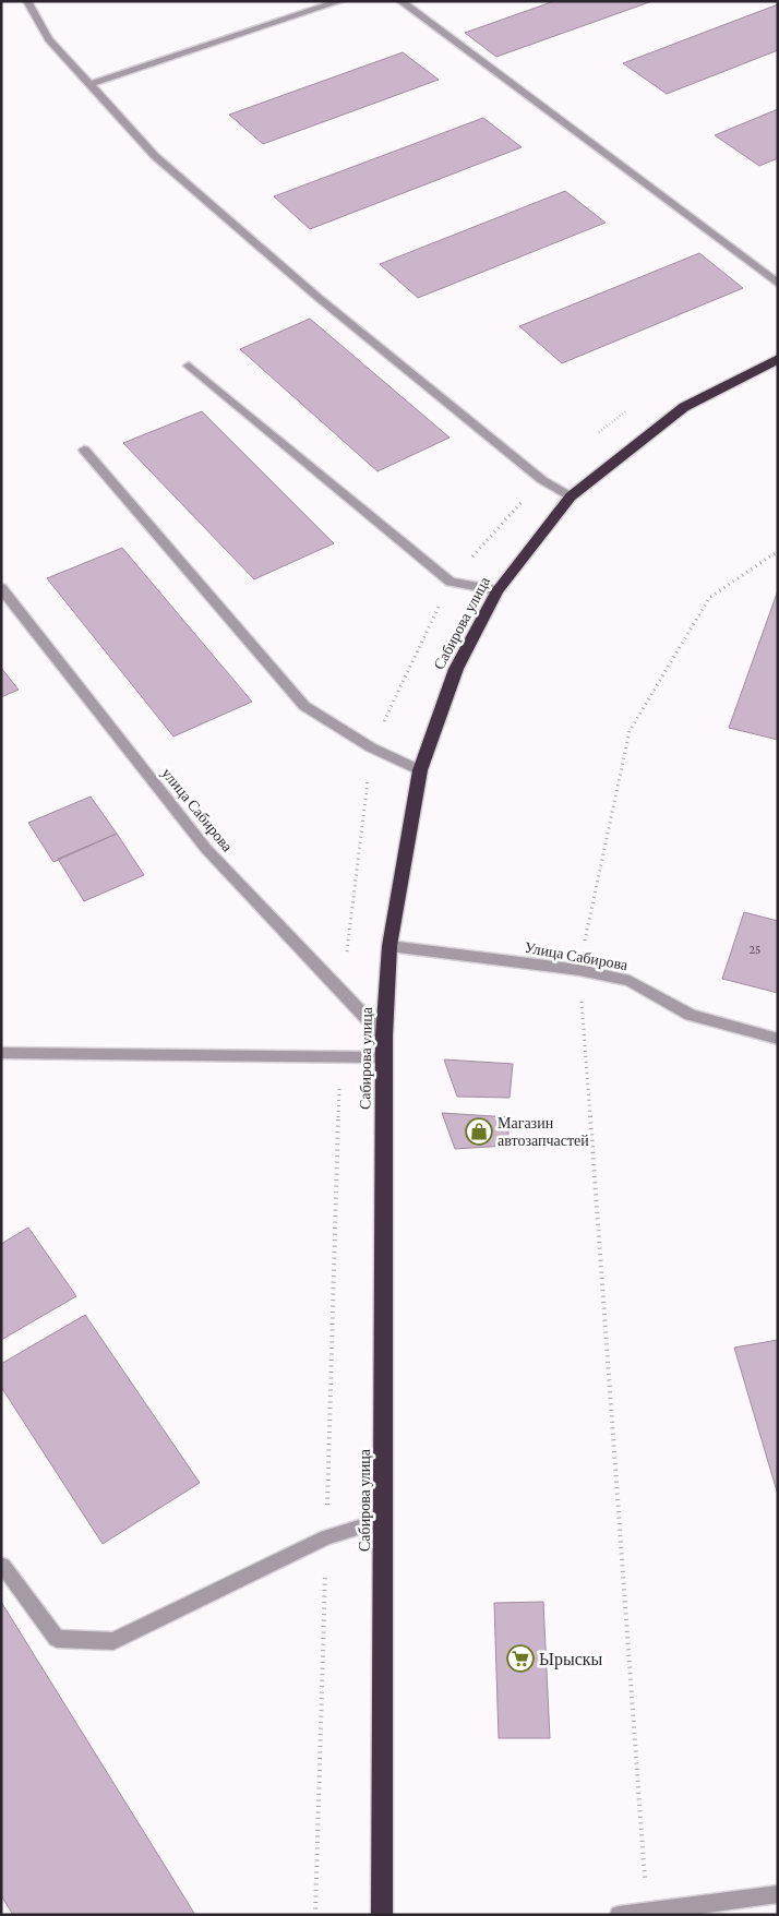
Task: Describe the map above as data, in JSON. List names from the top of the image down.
{
  "streets": {
    "highway": ["Сабирова улица"],
    "street": ["улица Сабирова", "Улица Сабирова"]
  },
  "crossings": [
    ["Сабирова улица", "улица Сабирова"],
    ["Сабирова улица", "Улица Сабирова"]
  ],
  "places": {
    "shop": ["Магазин автозапчастей"],
    "supermarket": ["Ырыскы"]
  },
  "house_numbers": ["25"]
}
